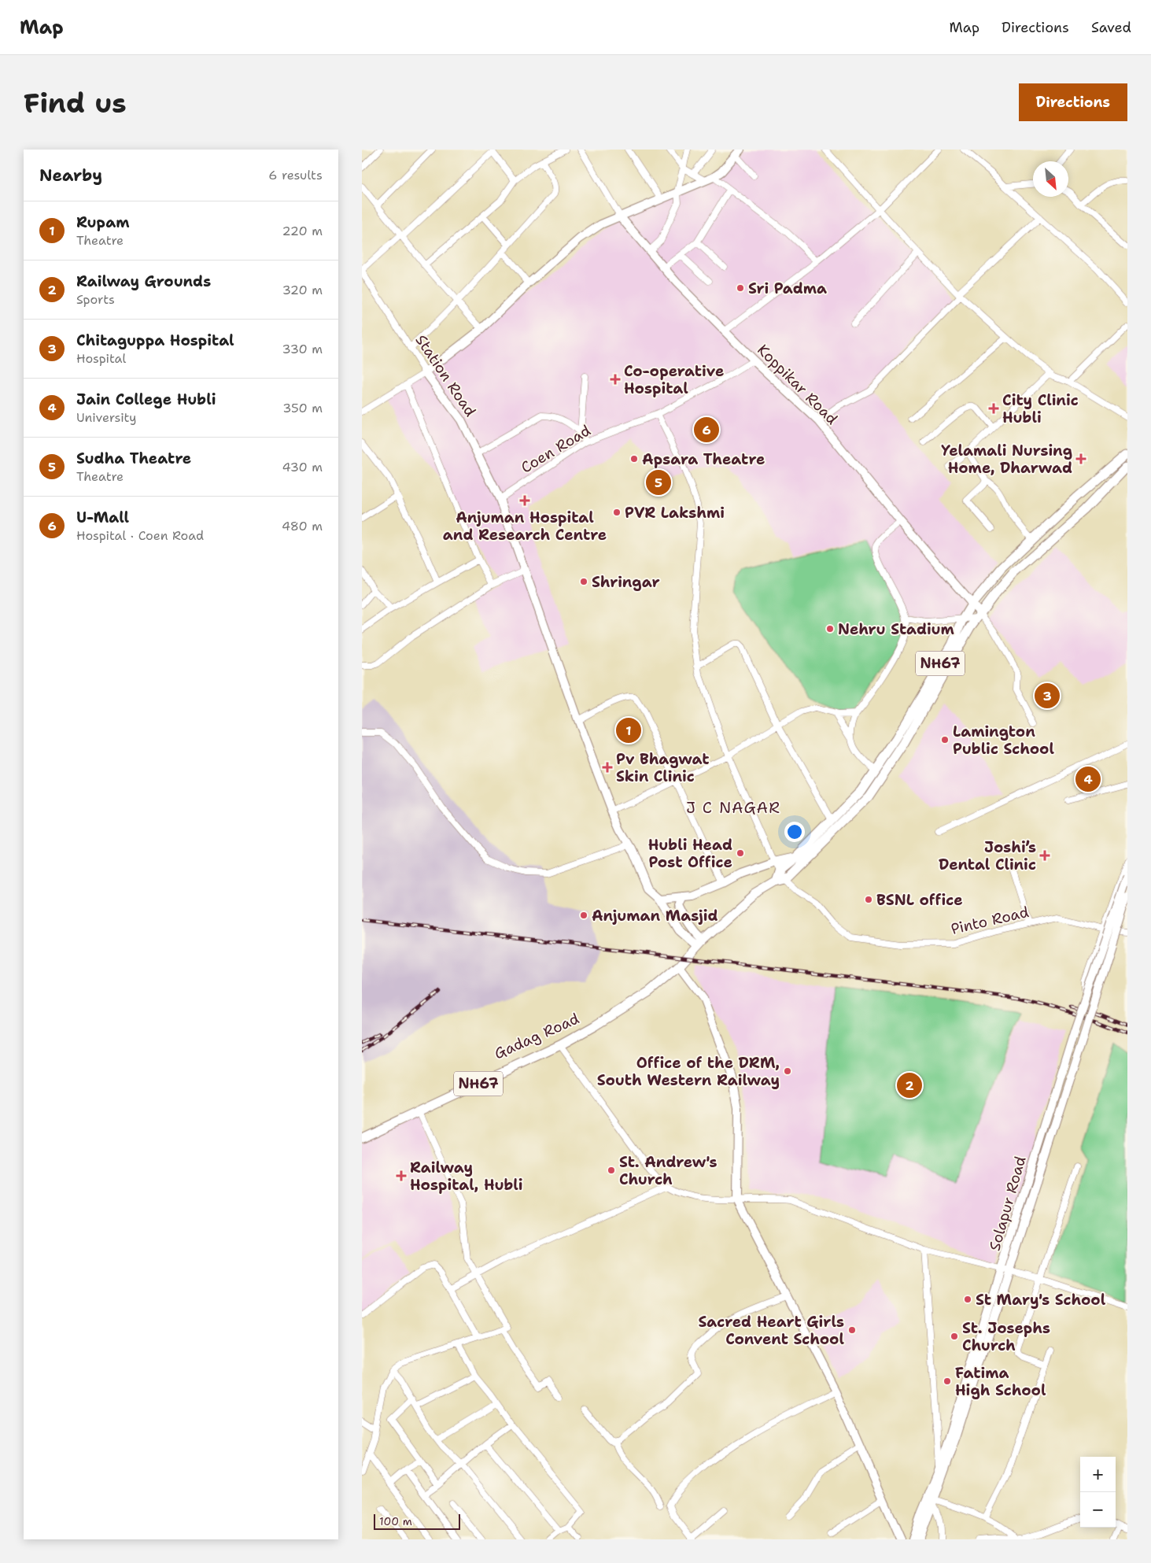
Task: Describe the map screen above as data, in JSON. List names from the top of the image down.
{
  "streets": {
    "highway": ["NH67", "Gadag Road"],
    "main road": ["Station Road", "Koppikar Road", "Solapur Road"],
    "street": ["Coen Road", "Pinto Road"]
  },
  "crossings": [
    ["Station Road", "Coen Road"],
    ["Koppikar Road", "Coen Road"],
    ["Koppikar Road", "NH67"],
    ["Coen Road", "Pinto Road"],
    ["NH67", "Pinto Road"],
    ["NH67", "Gadag Road"]
  ],
  "districts": ["J C NAGAR"],
  "places": {
    "other": [
      "Sri Padma",
      "Apsara Theatre",
      "PVR Lakshmi",
      "Shringar",
      "Nehru Stadium",
      "Lamington Public School",
      "Hubli Head Post Office",
      "BSNL office",
      "Anjuman Masjid",
      "Office of the DRM, South Western Railway",
      "St. Andrew's Church",
      "St Mary's School",
      "Sacred Heart Girls Convent School",
      "St. Josephs Church",
      "Fatima High School"
    ],
    "health": [
      "Co-operative Hospital",
      "City Clinic Hubli",
      "Yelamali Nursing Home, Dharwad",
      "Anjuman Hospital and Research Centre",
      "Pv Bhagwat Skin Clinic",
      "Joshi’s Dental Clinic",
      "Railway Hospital, Hubli"
    ]
  },
  "scale_bar": "100 m",
  "north": "bottom right",
  "page": {
    "header": "Map",
    "nav": ["Map", "Directions", "Saved"],
    "buttons": "Directions",
    "title": "Find us",
    "heading": ["Nearby", "6 results"],
    "list": [
      {
        "mark": "1",
        "name": "Rupam",
        "note": "Theatre",
        "value": "220 m"
      },
      {
        "mark": "2",
        "name": "Railway Grounds",
        "note": "Sports",
        "value": "320 m"
      },
      {
        "mark": "3",
        "name": "Chitaguppa Hospital",
        "note": "Hospital",
        "value": "330 m"
      },
      {
        "mark": "4",
        "name": "Jain College Hubli",
        "note": "University",
        "value": "350 m"
      },
      {
        "mark": "5",
        "name": "Sudha Theatre",
        "note": "Theatre",
        "value": "430 m"
      },
      {
        "mark": "6",
        "name": "U-Mall",
        "note": "Hospital · Coen Road",
        "value": "480 m"
      }
    ],
    "pins": [
      "6",
      "5",
      "3",
      "1",
      "4",
      "2"
    ],
    "map_buttons": ["+", "−"],
    "scale": "100 m"
  }
}
